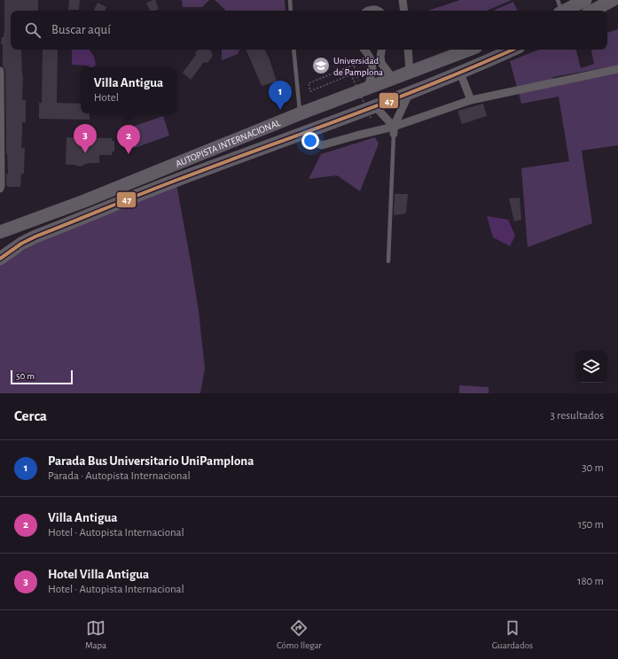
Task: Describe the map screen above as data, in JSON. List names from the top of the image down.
{
  "streets": {
    "highway": ["AUTOPISTA INTERNACIONAL"]
  },
  "places": {
    "school or university": ["Universidad de Pamplona"]
  },
  "lines": ["transit line 47"],
  "scale_bar": "50 m",
  "page": {
    "search": "Buscar aquí",
    "popup": ["Villa Antigua", "Hotel"],
    "pins": ["1", "3", "2"],
    "scale": "50 m",
    "heading": ["Cerca", "3 resultados"],
    "list": [
      {
        "mark": "1",
        "name": "Parada Bus Universitario UniPamplona",
        "note": "Parada · Autopista Internacional",
        "value": "30 m"
      },
      {
        "mark": "2",
        "name": "Villa Antigua",
        "note": "Hotel · Autopista Internacional",
        "value": "150 m"
      },
      {
        "mark": "3",
        "name": "Hotel Villa Antigua",
        "note": "Hotel · Autopista Internacional",
        "value": "180 m"
      }
    ],
    "nav": ["Mapa", "Cómo llegar", "Guardados"]
  }
}
